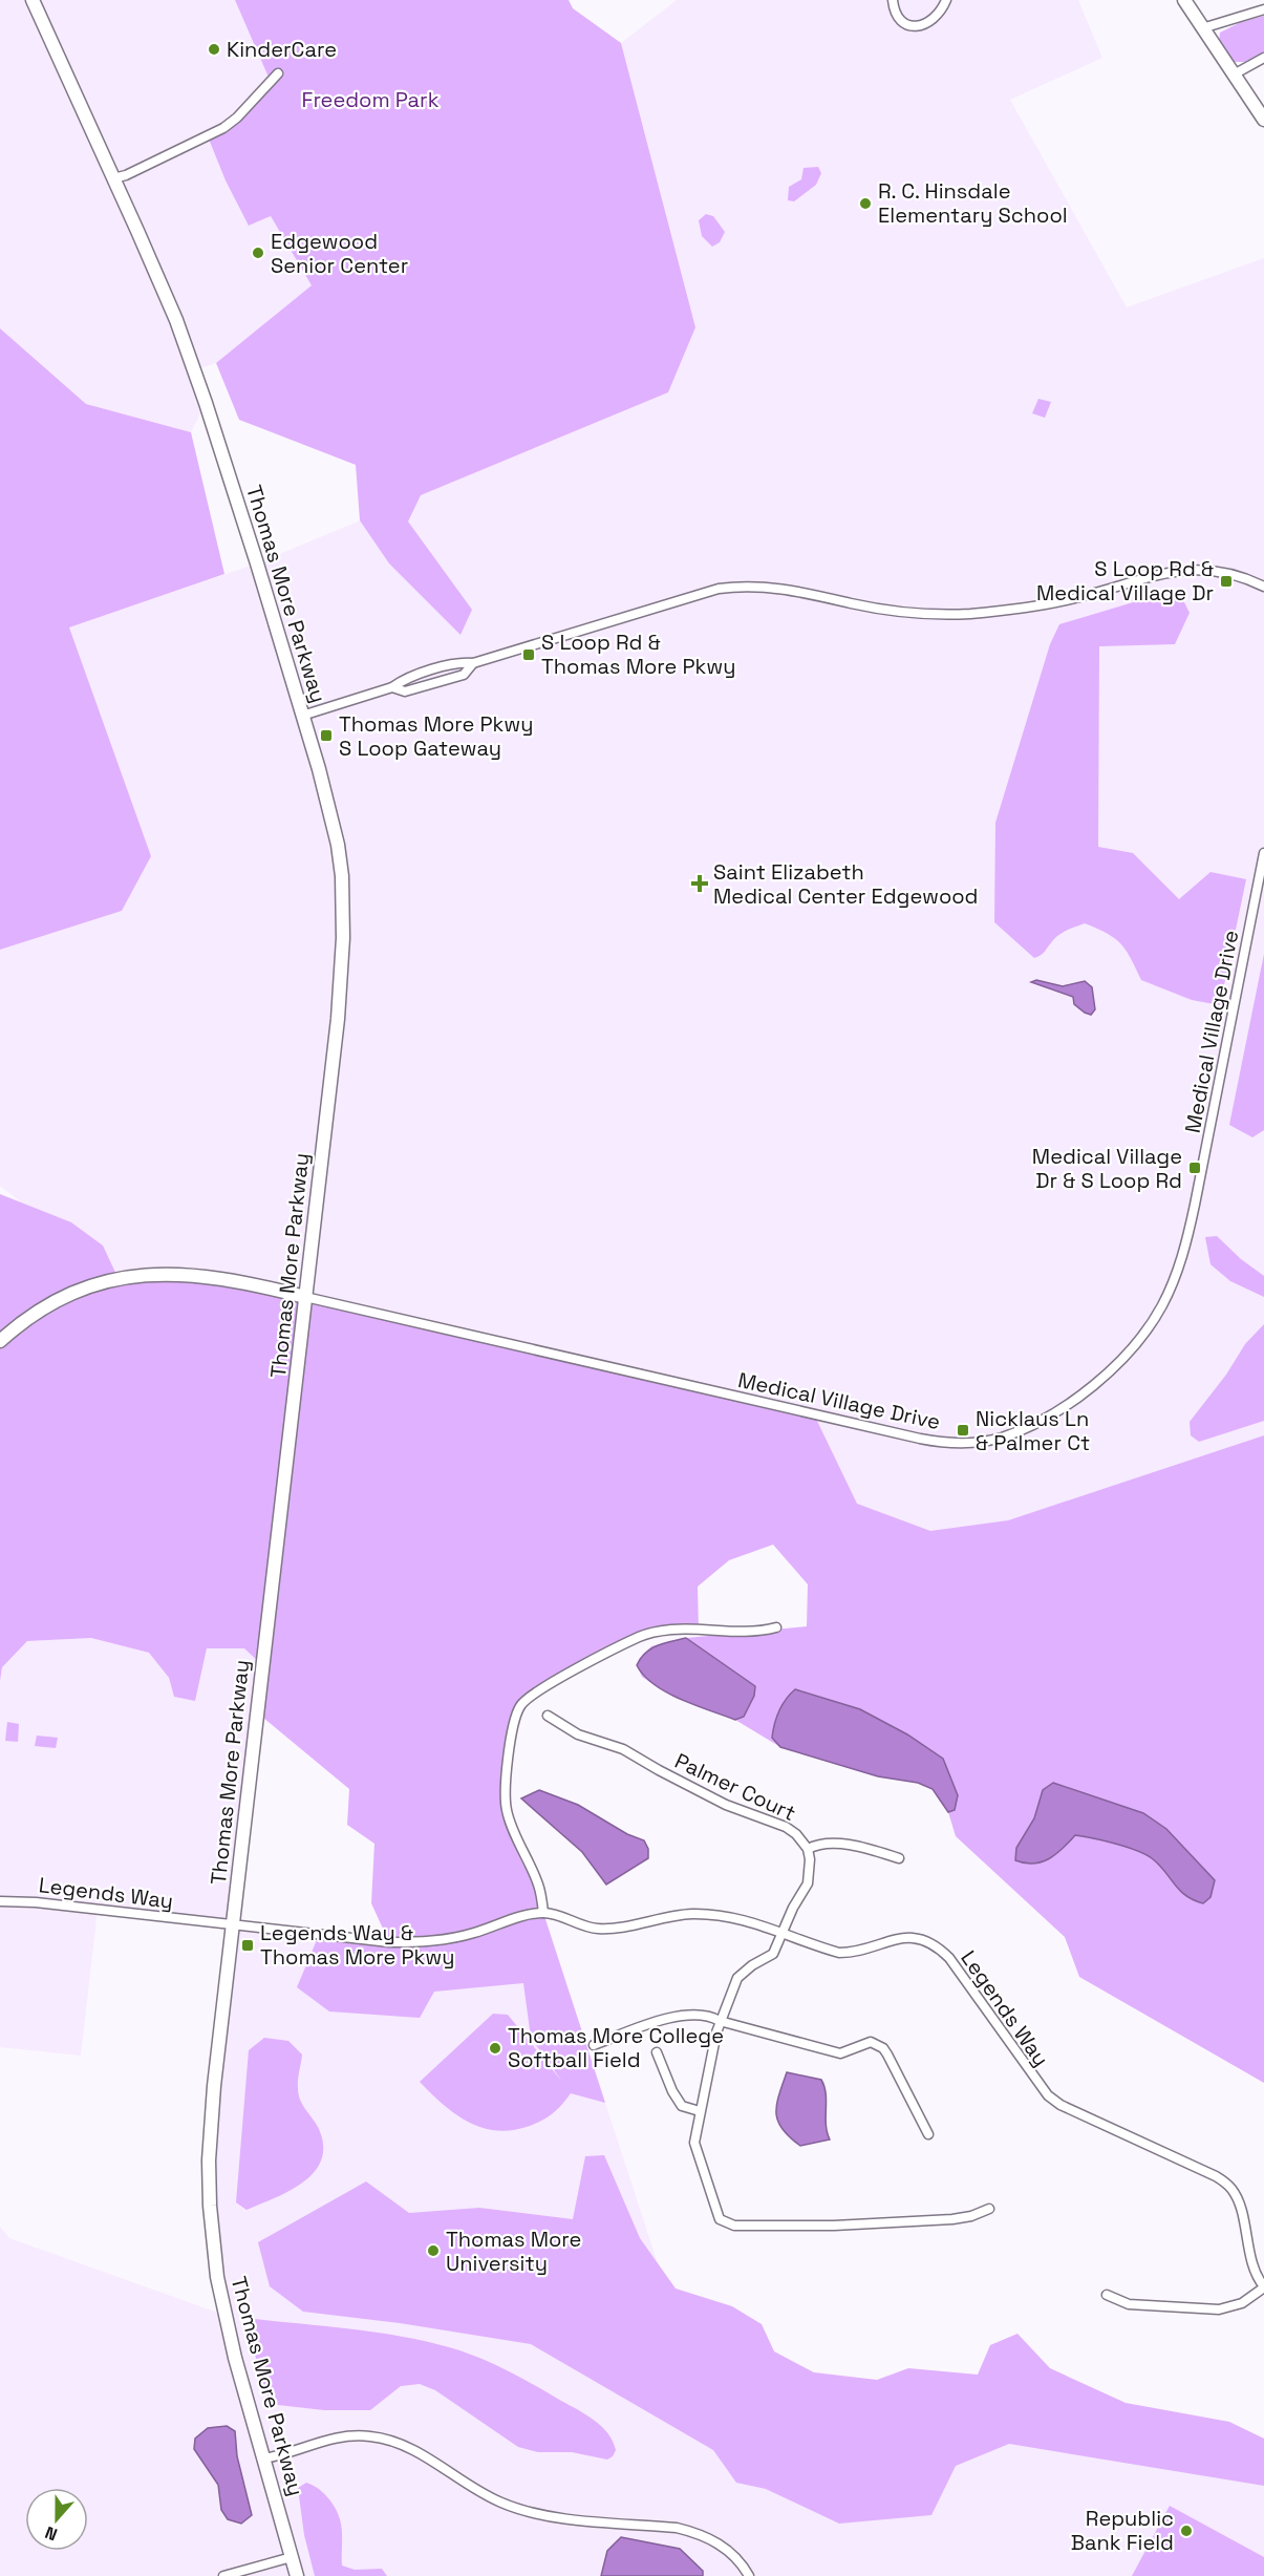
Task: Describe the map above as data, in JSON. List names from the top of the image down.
{
  "streets": {
    "street": [
      "Thomas More Parkway",
      "Medical Village Drive",
      "Palmer Court",
      "Legends Way"
    ]
  },
  "crossings": [
    ["Thomas More Parkway", "Medical Village Drive"],
    ["Thomas More Parkway", "Legends Way"],
    ["Palmer Court", "Legends Way"]
  ],
  "parks": ["Freedom Park"],
  "places": {
    "other": [
      "KinderCare",
      "R. C. Hinsdale Elementary School",
      "Edgewood Senior Center",
      "Thomas More College Softball Field",
      "Thomas More University",
      "Republic Bank Field"
    ],
    "transit": [
      "S Loop Rd & Medical Village Dr",
      "S Loop Rd & Thomas More Pkwy",
      "Thomas More Pkwy S Loop Gateway",
      "Medical Village Dr & S Loop Rd",
      "Nicklaus Ln & Palmer Ct",
      "Legends Way & Thomas More Pkwy"
    ],
    "health": ["Saint Elizabeth Medical Center Edgewood"]
  },
  "north": "bottom"
}
